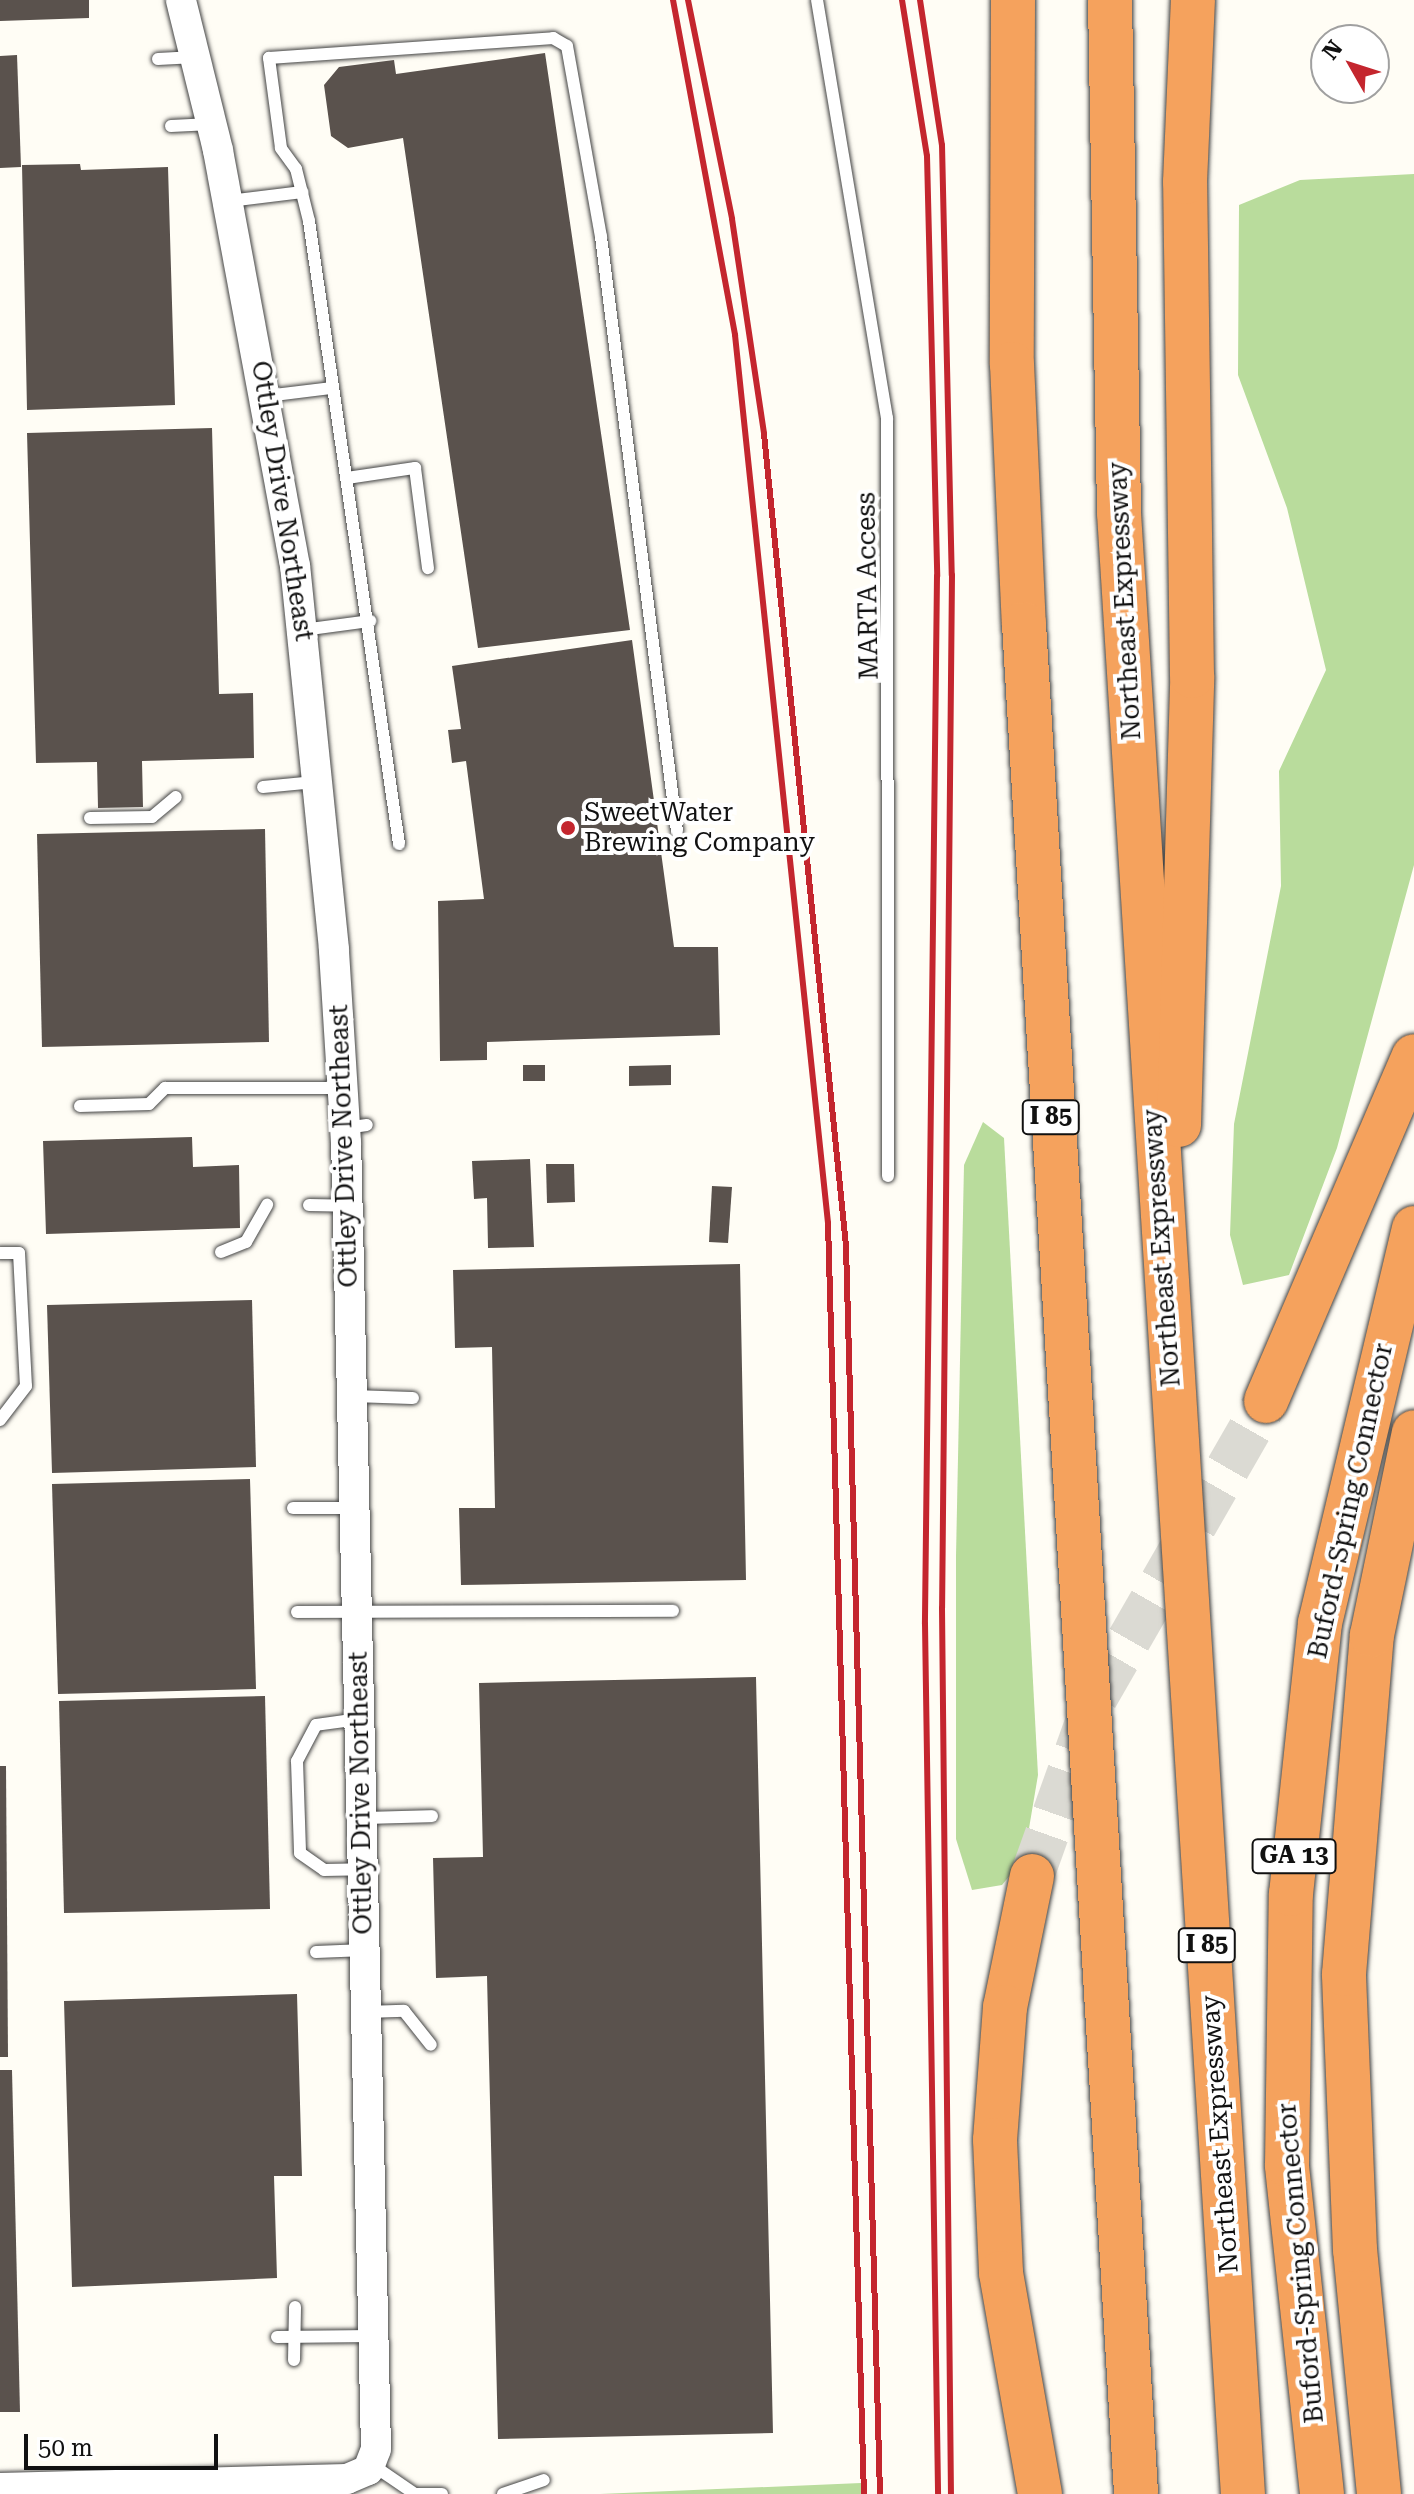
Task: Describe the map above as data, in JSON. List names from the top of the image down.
{
  "streets": {
    "highway": [
      "Northeast Expressway",
      "I 85",
      "Buford-Spring Connector",
      "GA 13"
    ],
    "street": ["Ottley Drive Northeast"],
    "lane": ["MARTA Access"]
  },
  "places": ["SweetWater Brewing Company"],
  "scale_bar": "50 m",
  "north": "top left"
}
